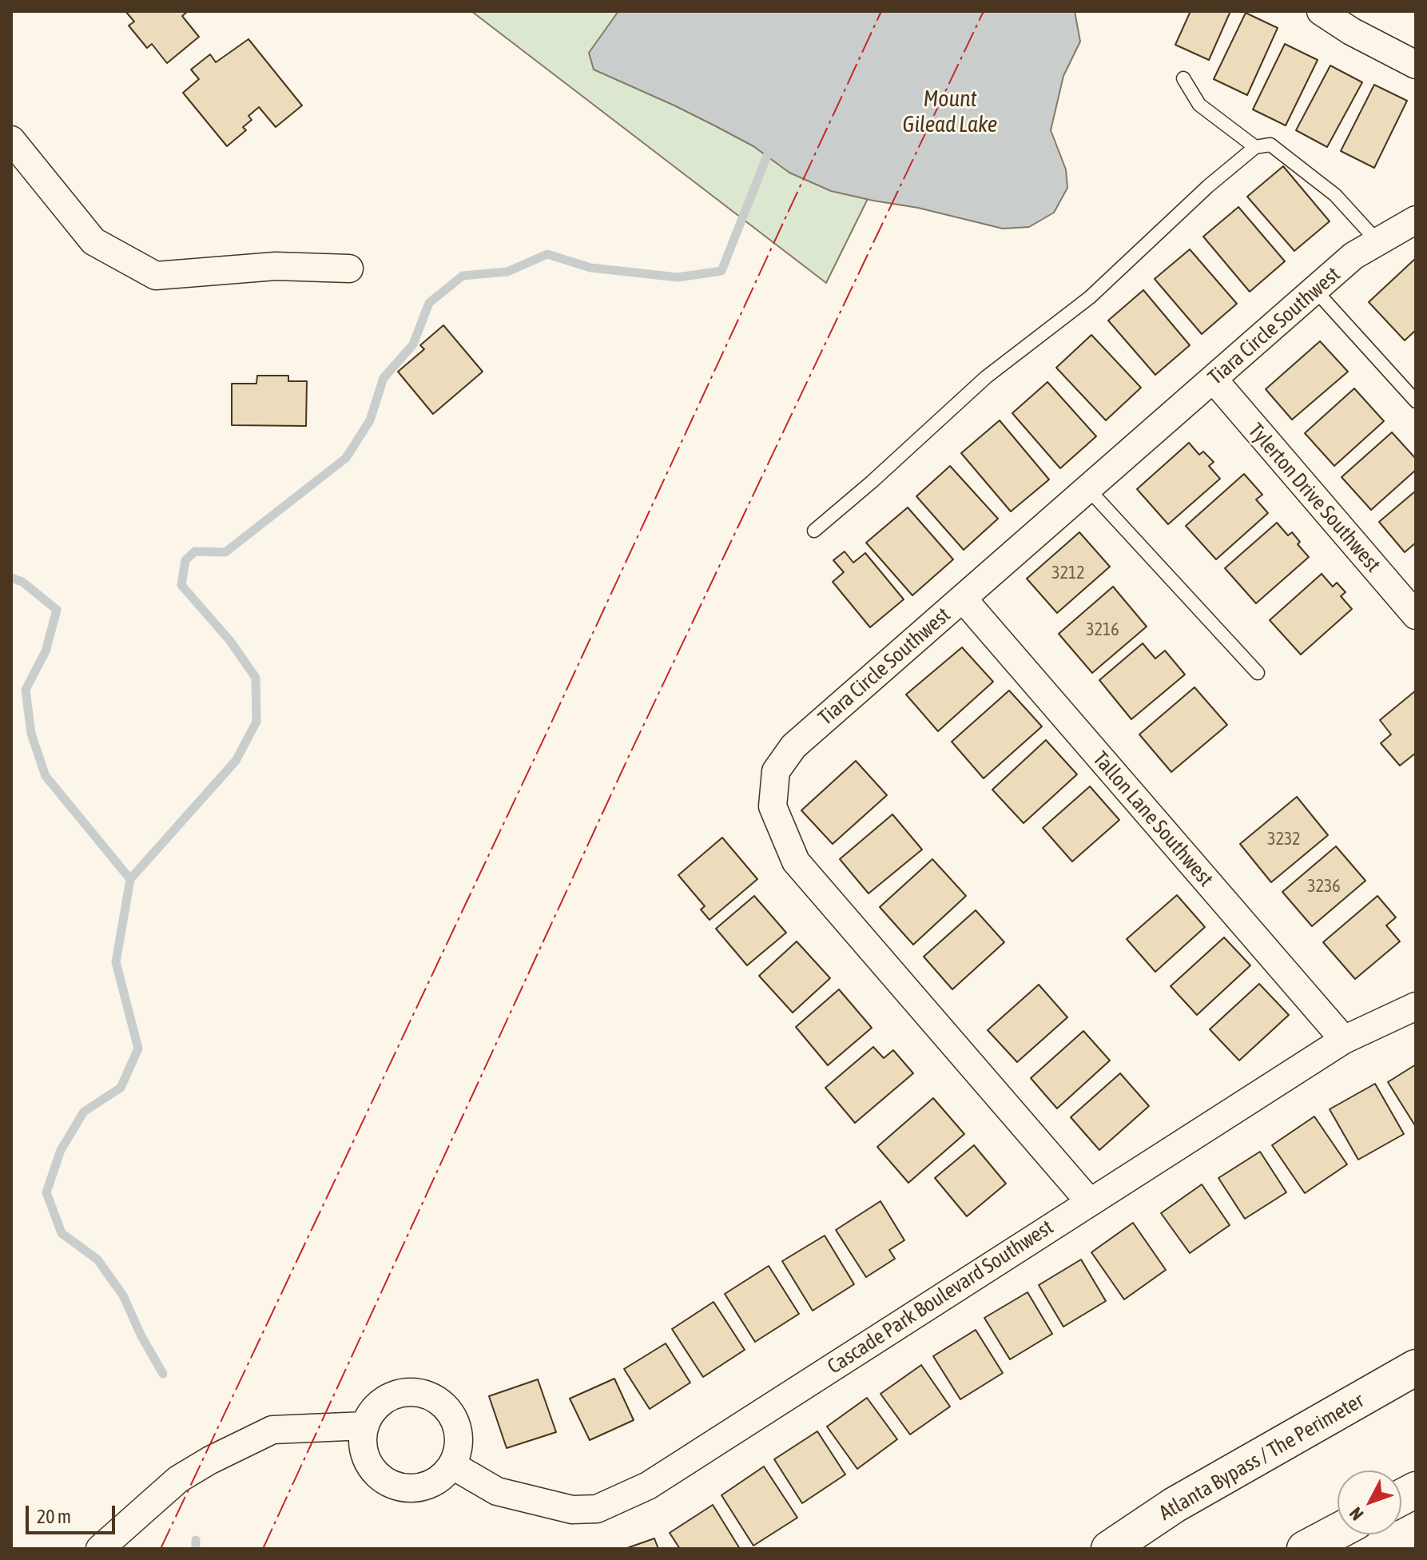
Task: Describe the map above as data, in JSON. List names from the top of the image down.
{
  "streets": {
    "highway": ["Atlanta Bypass / The Perimeter"],
    "street": [
      "Tiara Circle Southwest",
      "Tylerton Drive Southwest",
      "Tallon Lane Southwest",
      "Cascade Park Boulevard Southwest"
    ]
  },
  "crossings": [
    ["Tiara Circle Southwest", "Tylerton Drive Southwest"],
    ["Tiara Circle Southwest", "Tallon Lane Southwest"],
    ["Tiara Circle Southwest", "Cascade Park Boulevard Southwest"],
    ["Tallon Lane Southwest", "Cascade Park Boulevard Southwest"]
  ],
  "water": ["Mount Gilead Lake"],
  "house_numbers": [
    "3212",
    "3216",
    "3232",
    "3236"
  ],
  "scale_bar": "20 m",
  "north": "bottom left"
}
